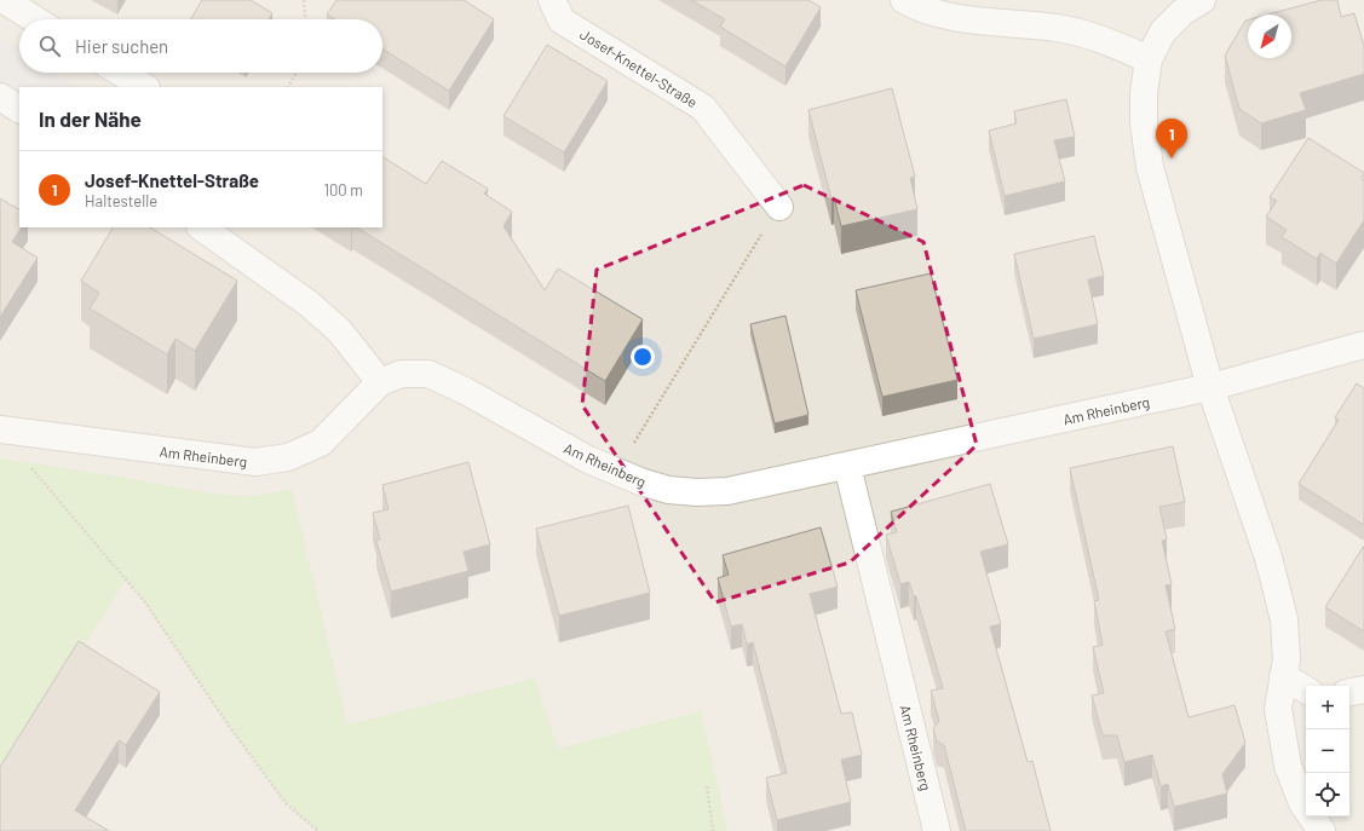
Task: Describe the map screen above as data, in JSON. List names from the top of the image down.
{
  "streets": {
    "street": ["Josef-Knettel-Straße", "Am Rheinberg"]
  },
  "north": "bottom left",
  "page": {
    "search": "Hier suchen",
    "heading": "In der Nähe",
    "pins": "1",
    "list": [
      {
        "mark": "1",
        "name": "Josef-Knettel-Straße",
        "note": "Haltestelle",
        "value": "100 m"
      }
    ],
    "map_buttons": ["+", "−"]
  }
}
